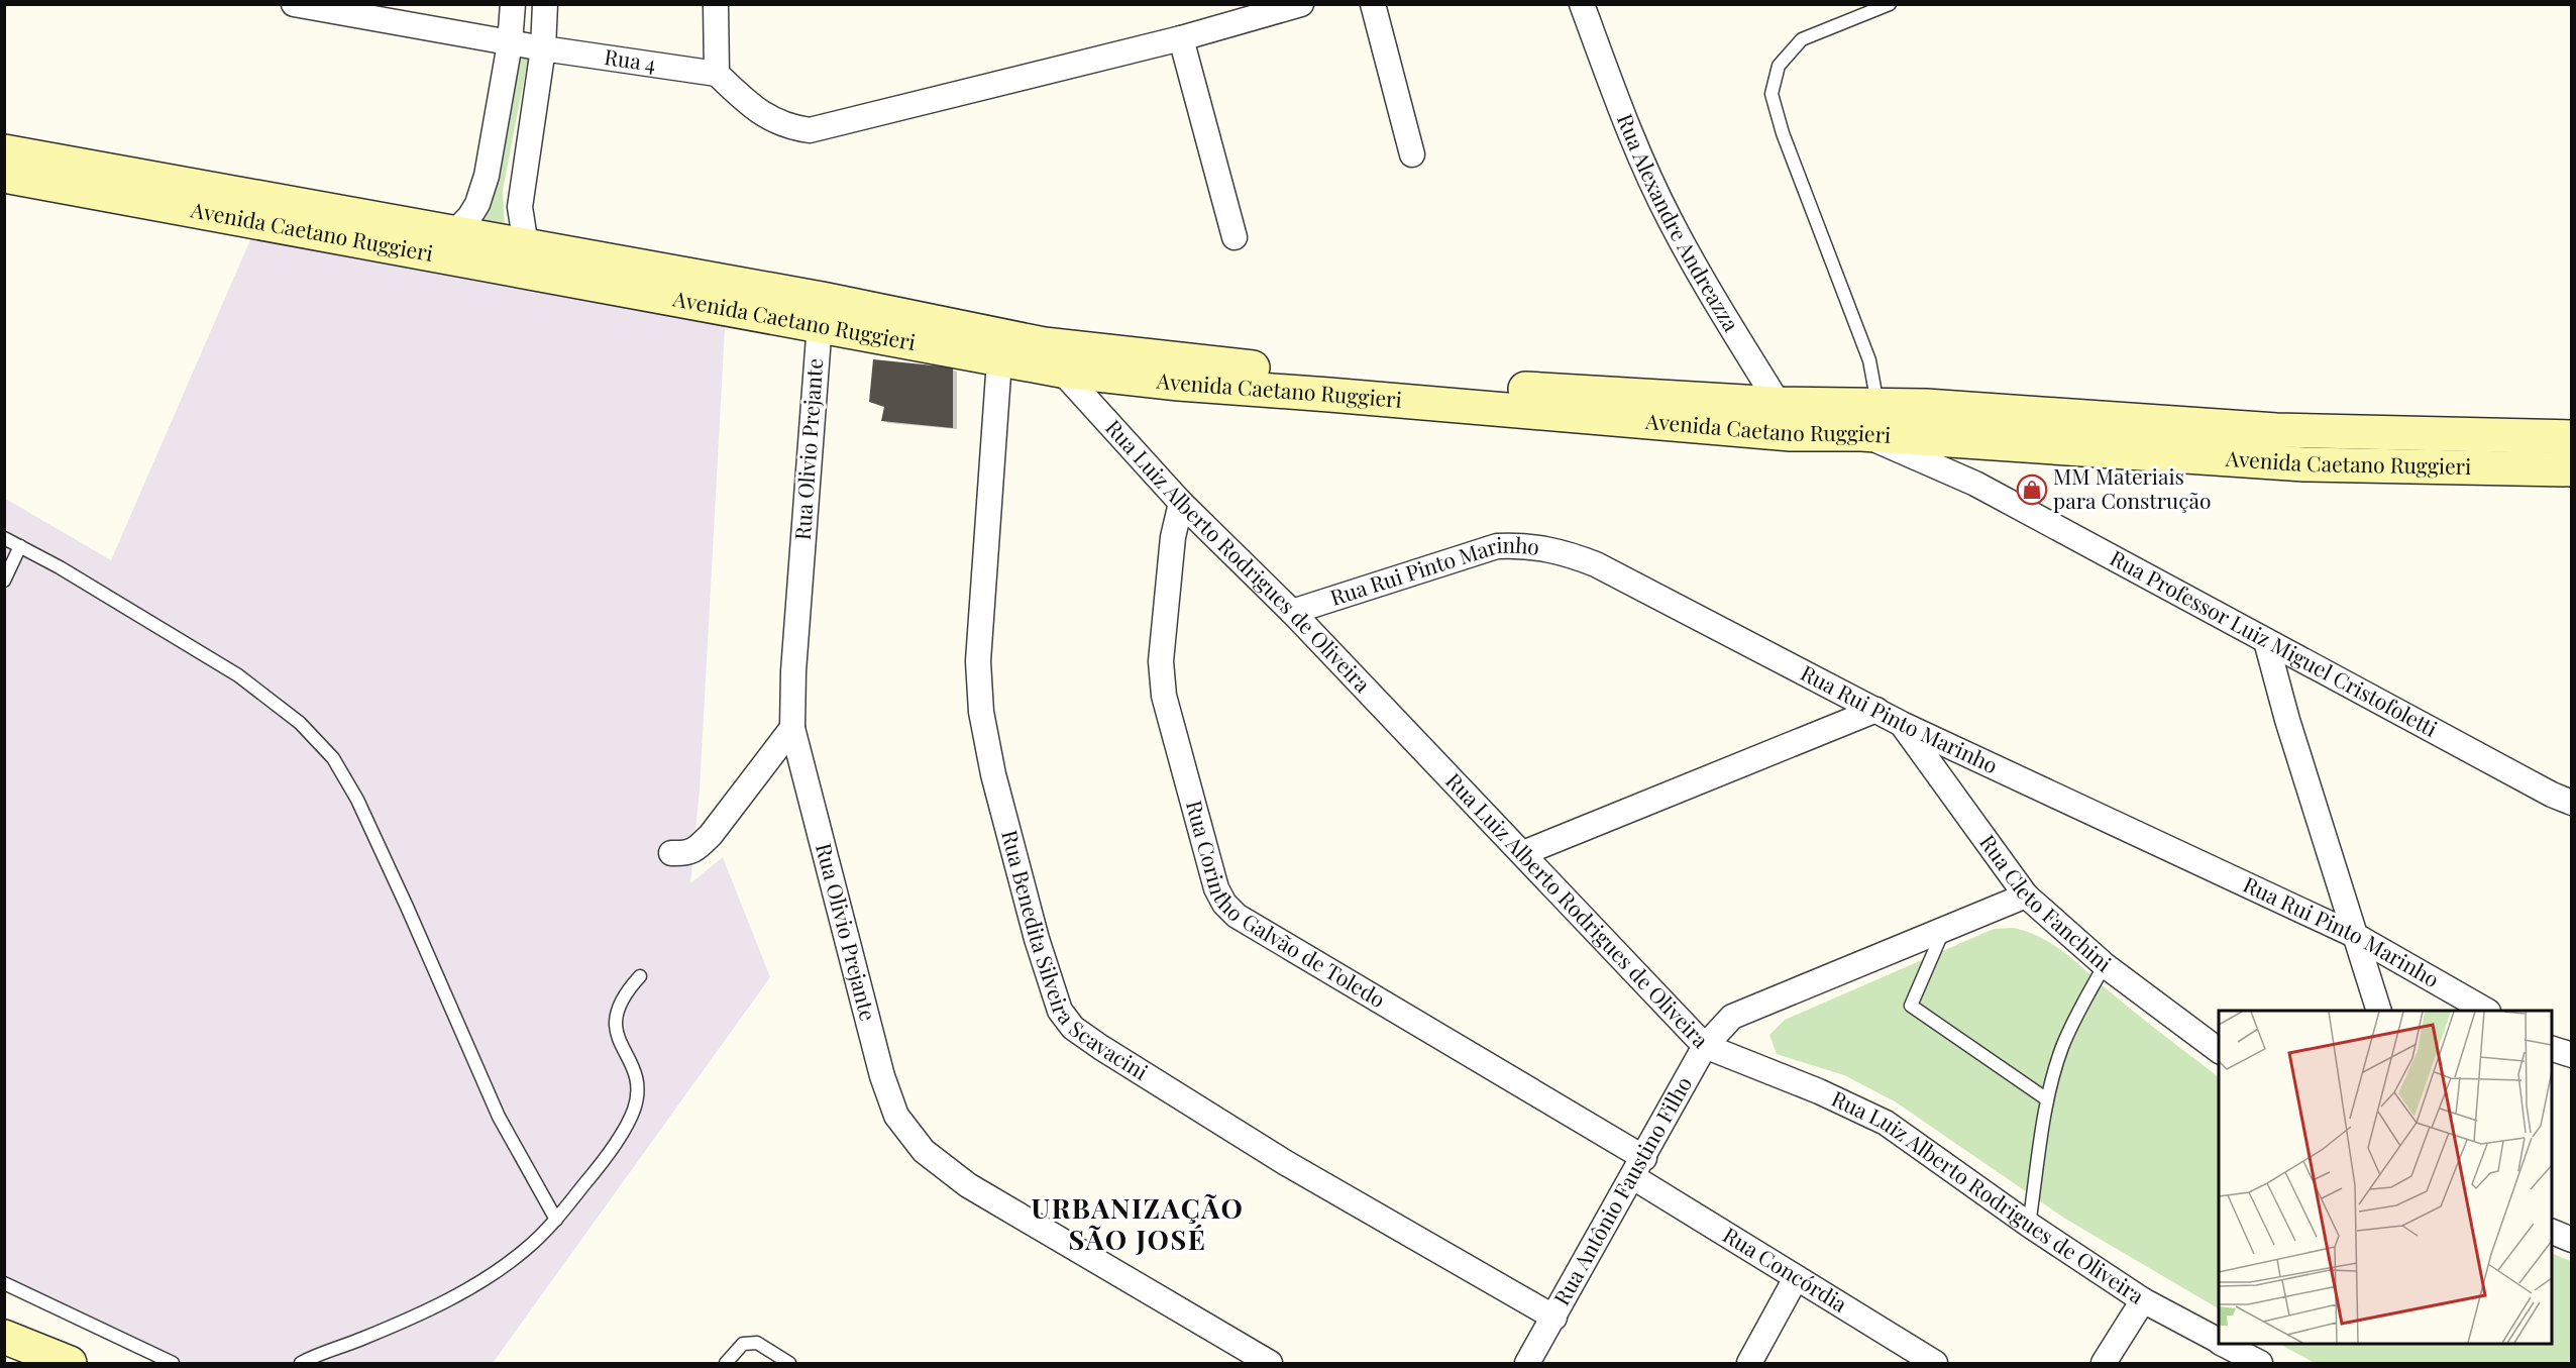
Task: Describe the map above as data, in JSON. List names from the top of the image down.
{
  "streets": {
    "main road": ["Avenida Caetano Ruggieri"],
    "street": [
      "Rua 4",
      "Rua Alexandre Andreazza",
      "Rua Olivio Prejante",
      "Rua Luiz Alberto Rodrigues de Oliveira",
      "Rua Rui Pinto Marinho",
      "Rua Professor Luiz Miguel Cristofoletti",
      "Rua Corintho Galvão de Toledo",
      "Rua Cleto Fanchini",
      "Rua Benedita Silveira Scavacini",
      "Rua Antônio Faustino Filho",
      "Rua Concórdia"
    ]
  },
  "crossings": [
    ["Rua Alexandre Andreazza", "Avenida Caetano Ruggieri"],
    ["Avenida Caetano Ruggieri", "Rua Olivio Prejante"],
    ["Avenida Caetano Ruggieri", "Rua Luiz Alberto Rodrigues de Oliveira"],
    ["Avenida Caetano Ruggieri", "Rua Professor Luiz Miguel Cristofoletti"],
    ["Avenida Caetano Ruggieri", "Rua Benedita Silveira Scavacini"],
    ["Rua Luiz Alberto Rodrigues de Oliveira", "Rua Rui Pinto Marinho"],
    ["Rua Luiz Alberto Rodrigues de Oliveira", "Rua Corintho Galvão de Toledo"],
    ["Rua Luiz Alberto Rodrigues de Oliveira", "Rua Antônio Faustino Filho"],
    ["Rua Rui Pinto Marinho", "Rua Cleto Fanchini"],
    ["Rua Corintho Galvão de Toledo", "Rua Antônio Faustino Filho"],
    ["Rua Corintho Galvão de Toledo", "Rua Concórdia"],
    ["Rua Cleto Fanchini", "Rua Antônio Faustino Filho"],
    ["Rua Benedita Silveira Scavacini", "Rua Antônio Faustino Filho"],
    ["Rua Antônio Faustino Filho", "Rua Concórdia"]
  ],
  "districts": ["URBANIZAÇÃO SÃO JOSÉ"],
  "places": {
    "shop": ["MM Materiais para Construção"]
  }
}
